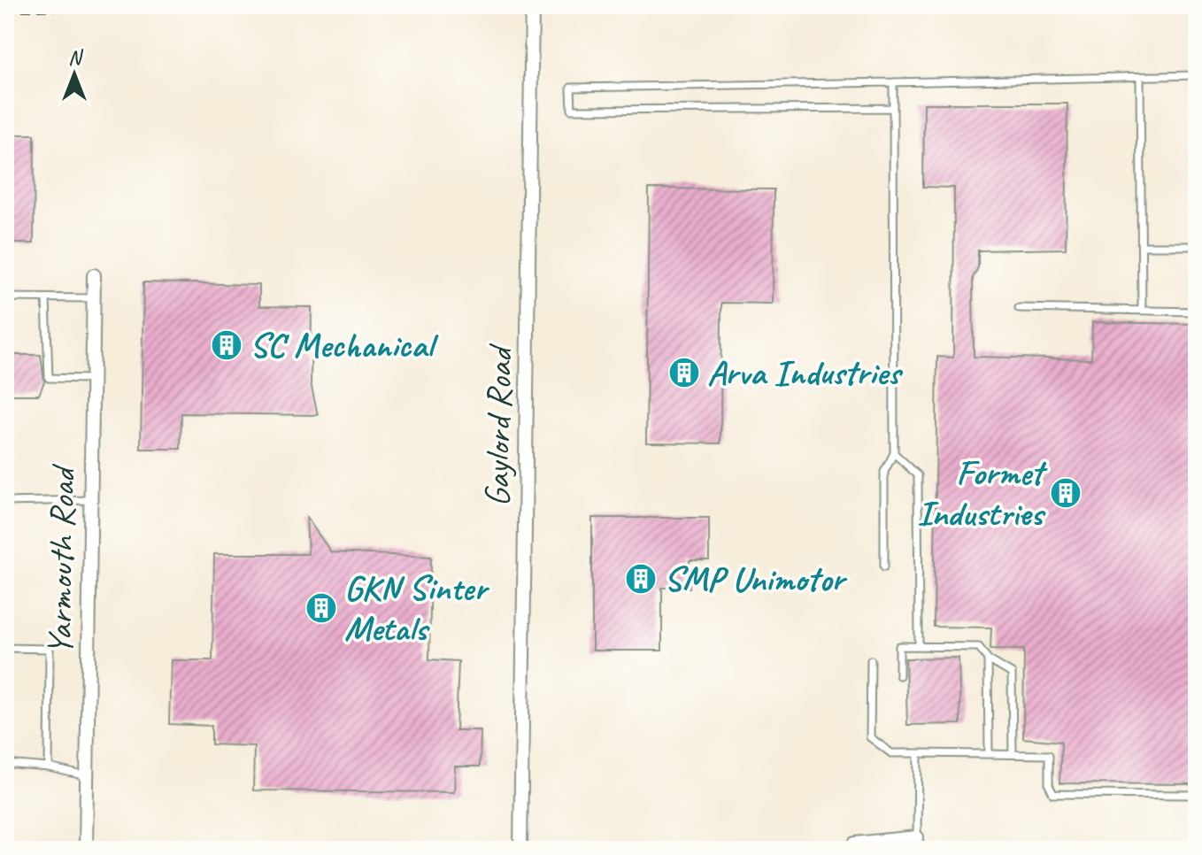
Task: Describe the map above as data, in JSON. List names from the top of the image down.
{
  "streets": {
    "street": ["Gaylord Road", "Yarmouth Road"]
  },
  "places": {
    "building": [
      "SC Mechanical",
      "Arva Industries",
      "Formet Industries",
      "SMP Unimotor",
      "GKN Sinter Metals"
    ]
  },
  "north": "top"
}
